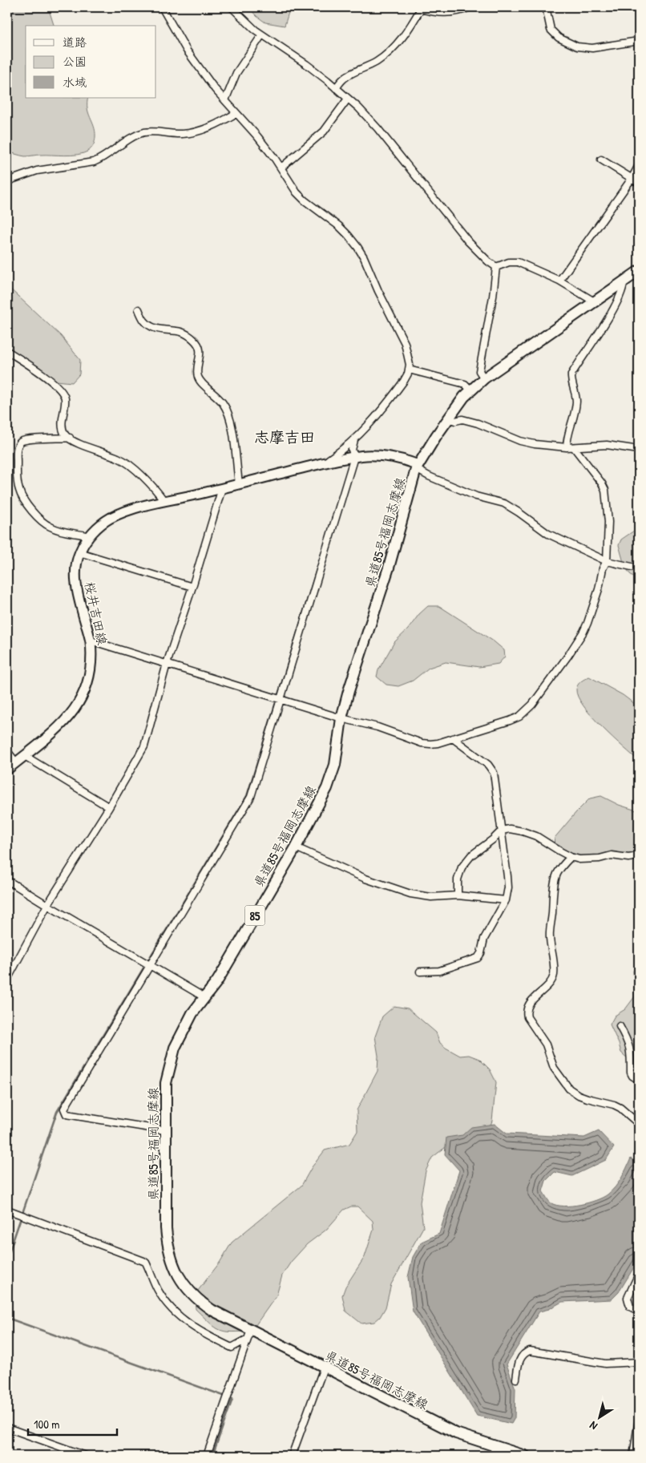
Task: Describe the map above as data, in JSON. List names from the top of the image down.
{
  "streets": {
    "main road": ["県道85号福岡志摩線", "桜井吉田線", "85"]
  },
  "crossings": [
    ["県道85号福岡志摩線", "桜井吉田線"]
  ],
  "districts": ["志摩吉田"],
  "legend": ["道路", "公園", "水域"],
  "scale_bar": "100 m",
  "north": "bottom left"
}
